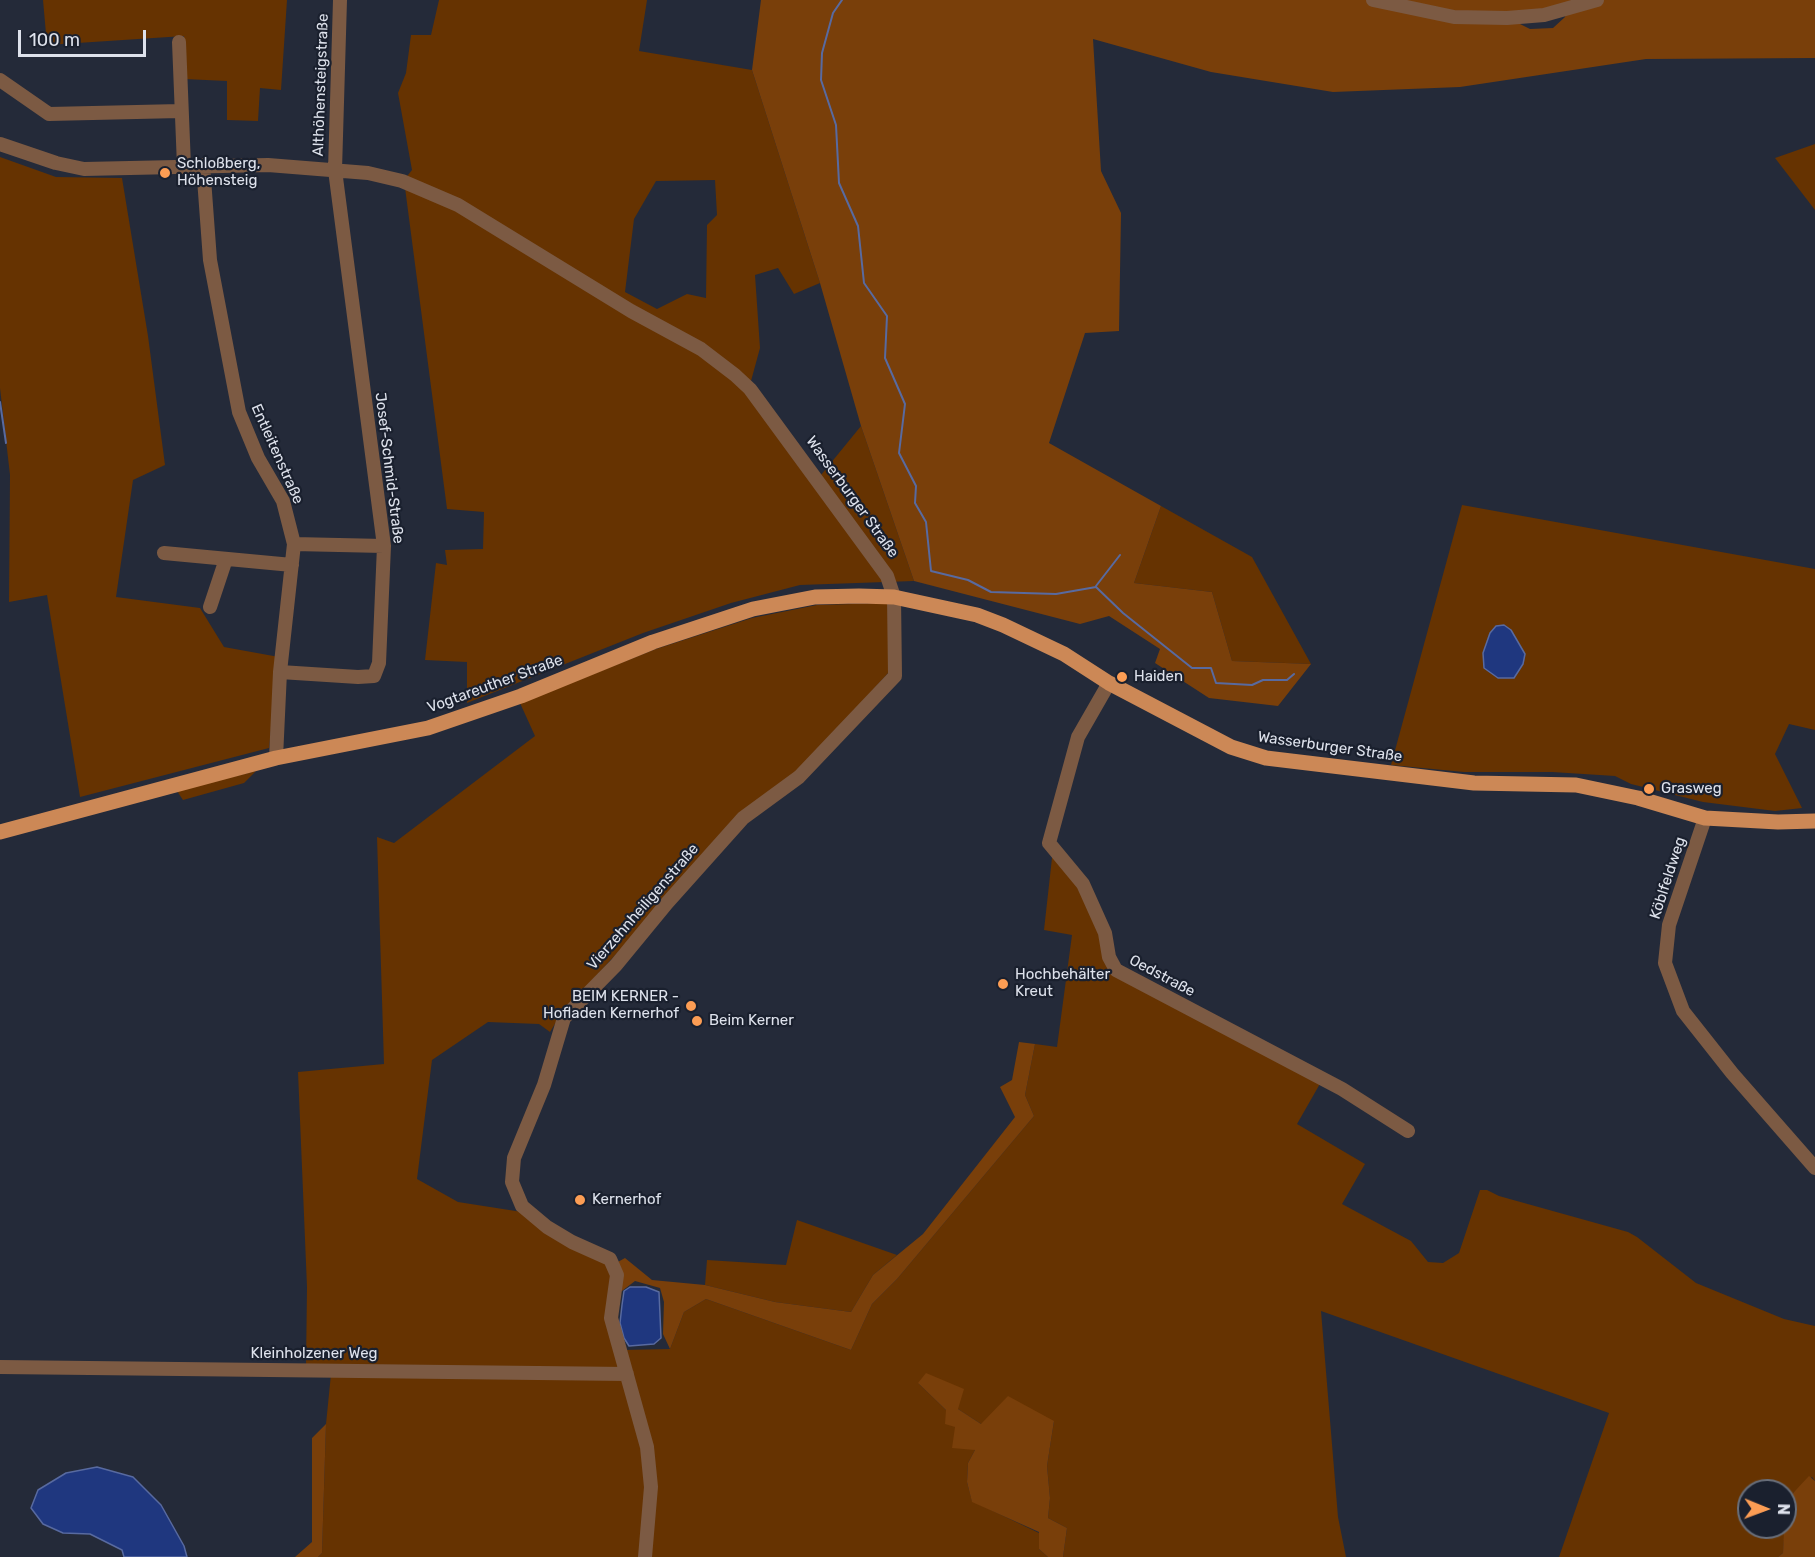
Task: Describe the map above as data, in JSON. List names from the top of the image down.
{
  "streets": {
    "main road": ["Wasserburger Straße", "Vogtareuther Straße"],
    "street": [
      "Althöhensteigstraße",
      "Entleitenstraße",
      "Josef-Schmid-Straße",
      "Köblfeldweg",
      "Vierzehnheiligenstraße",
      "Oedstraße",
      "Kleinholzener Weg"
    ]
  },
  "crossings": [
    ["Althöhensteigstraße", "Josef-Schmid-Straße"],
    ["Althöhensteigstraße", "Wasserburger Straße"],
    ["Entleitenstraße", "Josef-Schmid-Straße"],
    ["Entleitenstraße", "Wasserburger Straße"],
    ["Entleitenstraße", "Vogtareuther Straße"],
    ["Josef-Schmid-Straße", "Wasserburger Straße"],
    ["Wasserburger Straße", "Vogtareuther Straße"],
    ["Wasserburger Straße", "Köblfeldweg"],
    ["Wasserburger Straße", "Vierzehnheiligenstraße"],
    ["Wasserburger Straße", "Oedstraße"],
    ["Vogtareuther Straße", "Vierzehnheiligenstraße"],
    ["Vierzehnheiligenstraße", "Kleinholzener Weg"]
  ],
  "places": [
    "Schloßberg, Höhensteig",
    "Haiden",
    "Grasweg",
    "Hochbehälter Kreut",
    "BEIM KERNER - Hofladen Kernerhof",
    "Beim Kerner",
    "Kernerhof"
  ],
  "scale_bar": "100 m",
  "north": "right"
}
